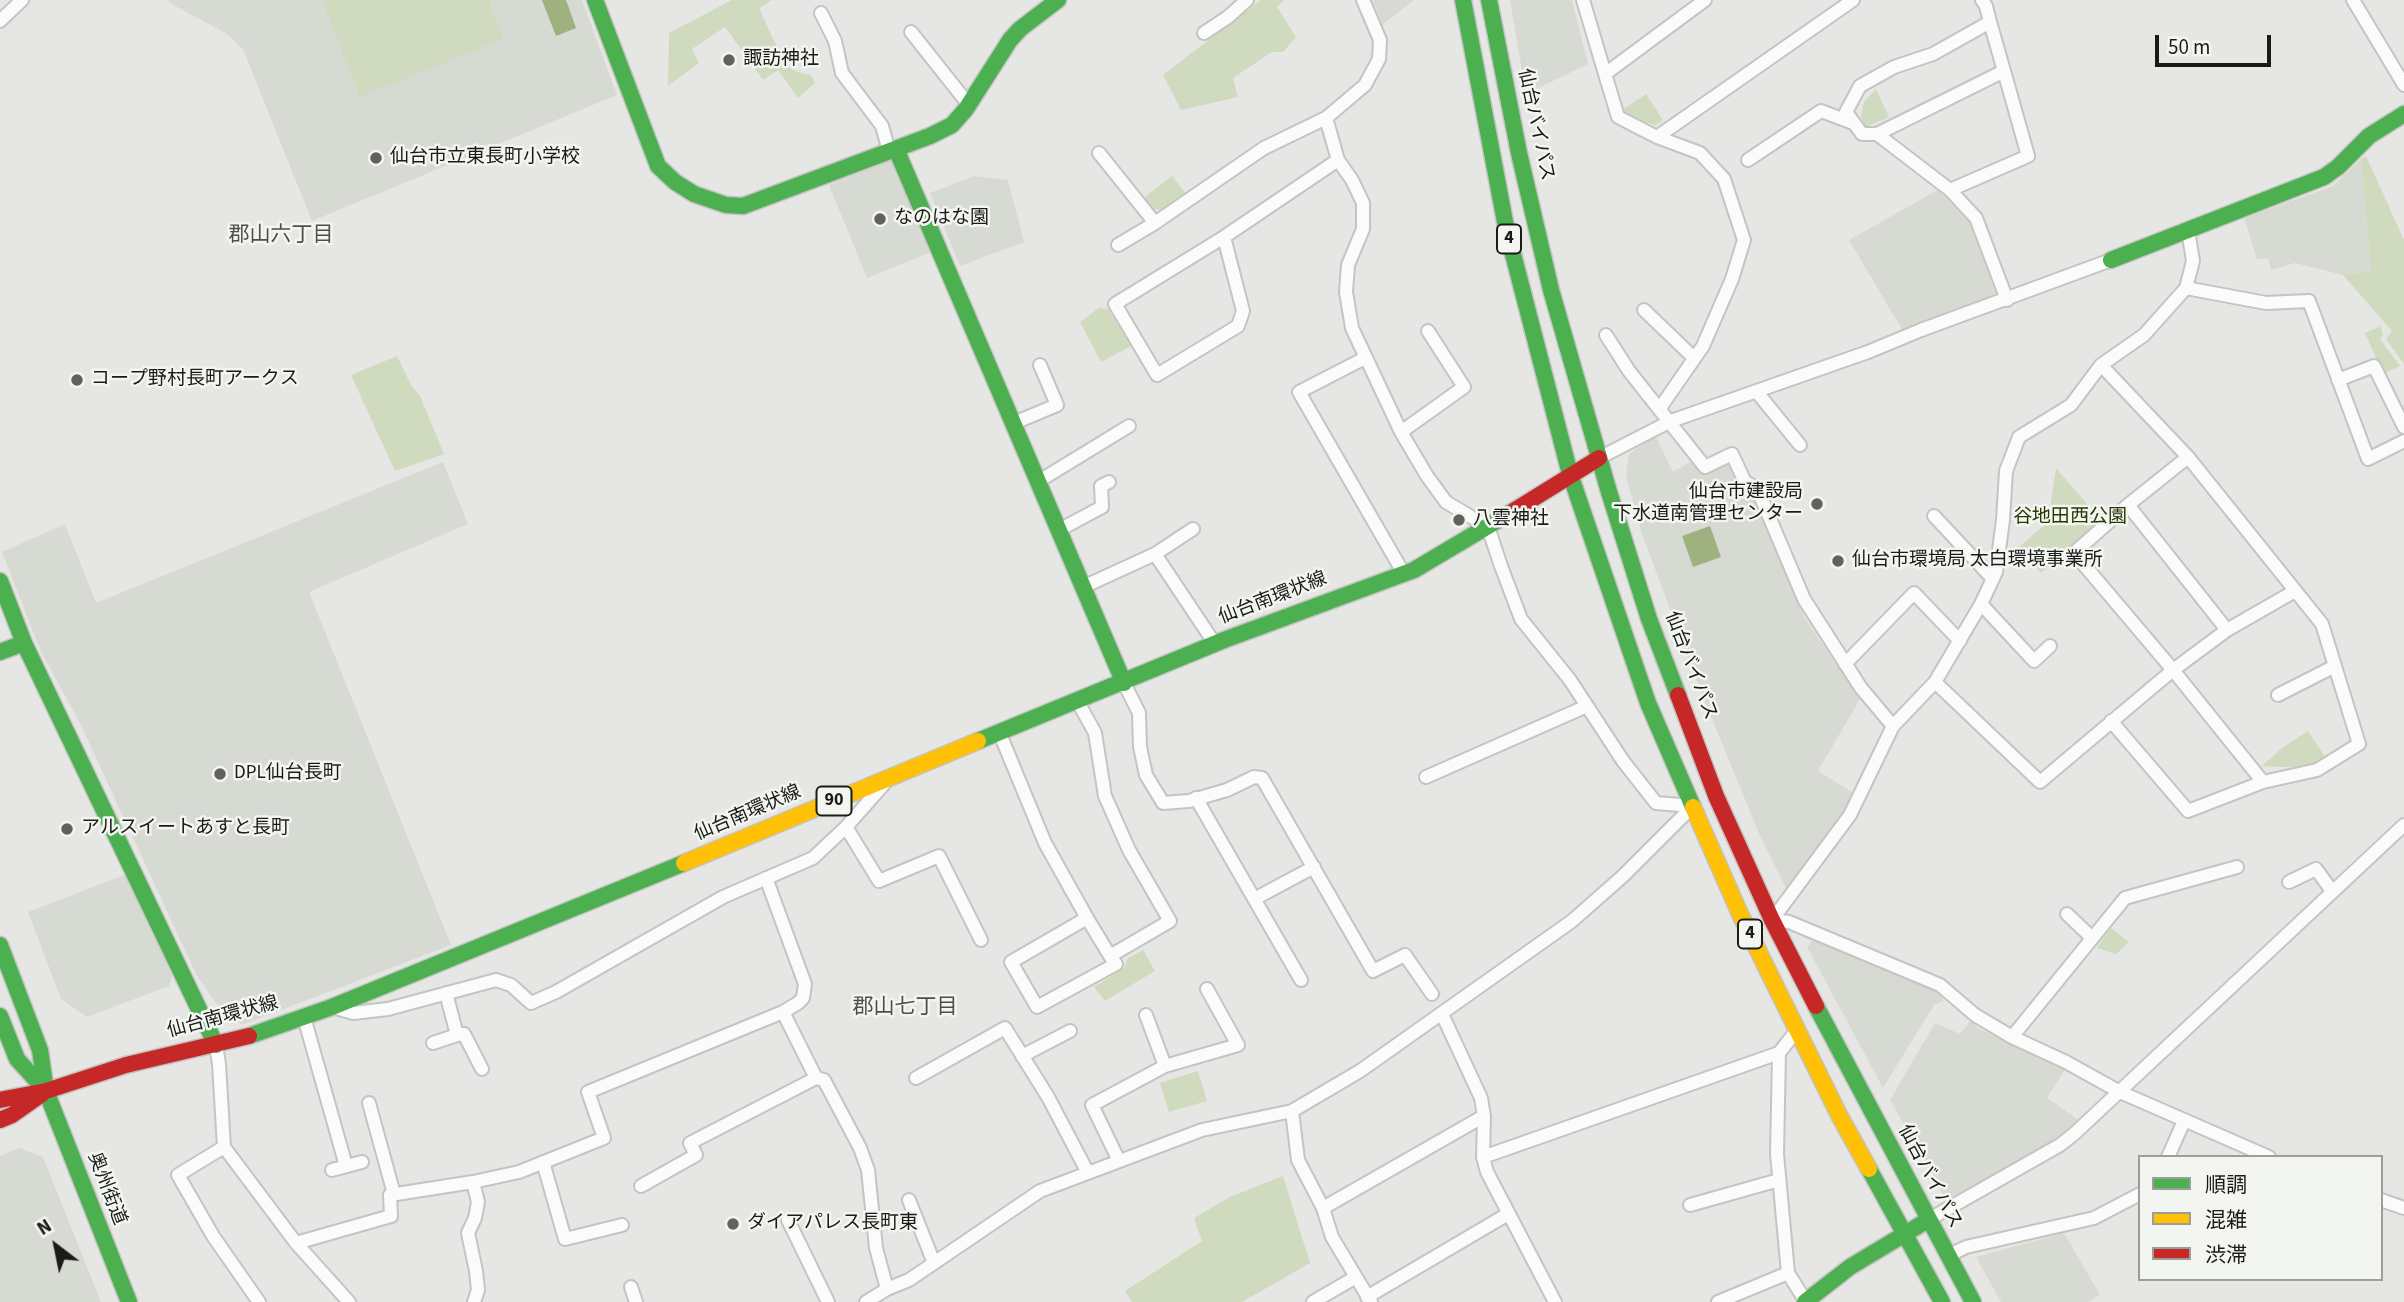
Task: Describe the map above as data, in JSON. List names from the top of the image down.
{
  "streets": {
    "main road": [
      "仙台バイパス",
      "4",
      "仙台南環状線",
      "90",
      "奥州街道"
    ]
  },
  "crossings": [
    ["仙台バイパス", "仙台南環状線"],
    ["4", "仙台南環状線"],
    ["仙台南環状線", "奥州街道"]
  ],
  "districts": ["郡山六丁目", "郡山七丁目"],
  "parks": ["谷地田西公園"],
  "places": [
    "諏訪神社",
    "仙台市立東長町小学校",
    "なのはな園",
    "コープ野村長町アークス",
    "仙台市建設局 下水道南管理センター",
    "八雲神社",
    "仙台市環境局 太白環境事業所",
    "DPL仙台長町",
    "アルスイートあすと長町",
    "ダイアパレス長町東"
  ],
  "legend": ["順調", "混雑", "渋滞"],
  "scale_bar": "50 m",
  "north": "top left"
}
